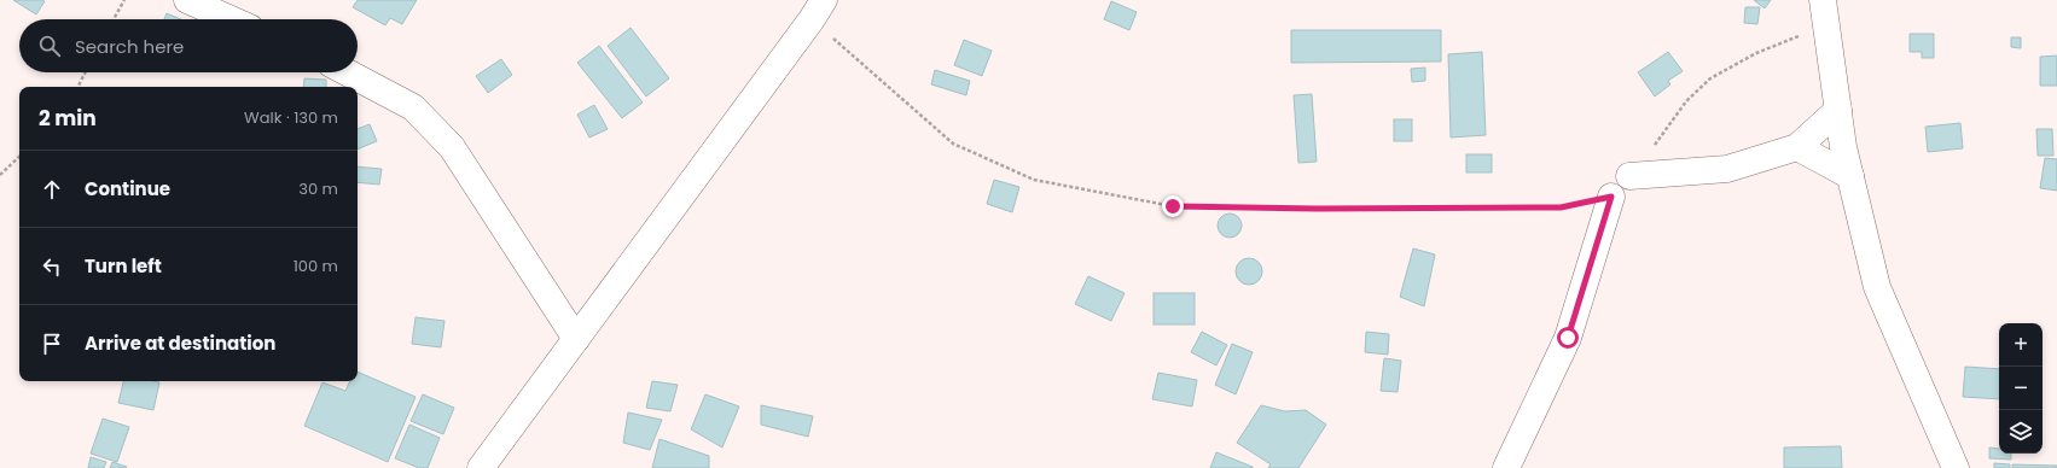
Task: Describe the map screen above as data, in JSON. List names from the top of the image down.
{
  "page": {
    "search": "Search here",
    "heading": ["2 min", "Walk · 130 m"],
    "list": [
      ["Continue", "30 m"],
      ["Turn left", "100 m"],
      "Arrive at destination"
    ],
    "map_buttons": ["+", "−"]
  }
}
